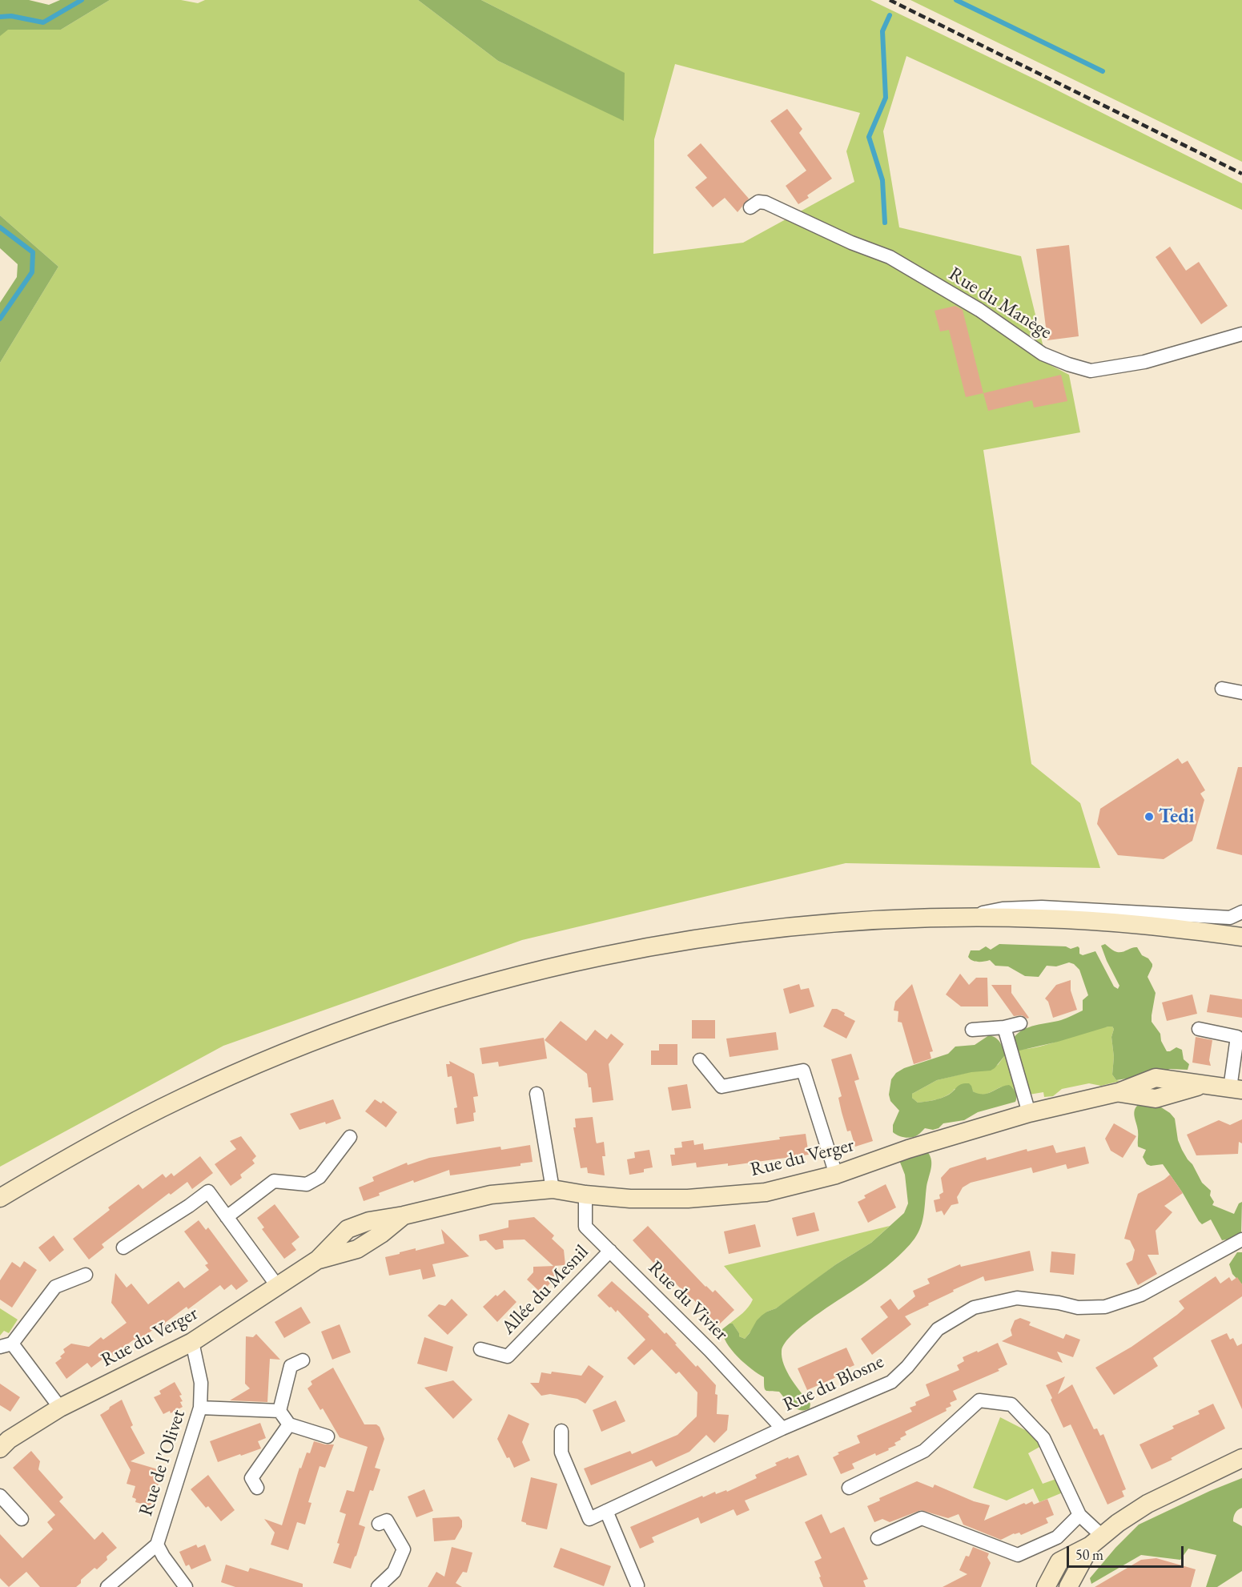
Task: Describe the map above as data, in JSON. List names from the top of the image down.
{
  "streets": {
    "street": [
      "Rue du Manège",
      "Rue du Verger",
      "Allée du Mesnil",
      "Rue du Vivier",
      "Rue du Blosne",
      "Rue de l'Olivet"
    ]
  },
  "crossings": [
    ["Rue du Verger", "Rue du Vivier"],
    ["Rue du Verger", "Rue de l'Olivet"],
    ["Allée du Mesnil", "Rue du Vivier"],
    ["Rue du Vivier", "Rue du Blosne"]
  ],
  "places": ["Tedi"],
  "scale_bar": "50 m"
}
